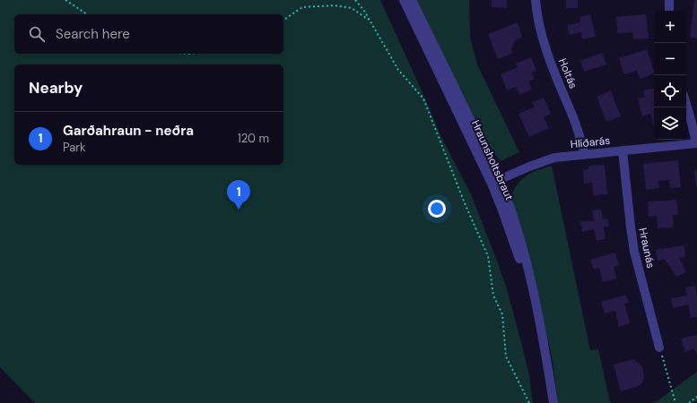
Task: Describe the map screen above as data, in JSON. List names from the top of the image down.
{
  "streets": {
    "street": [
      "Holtás",
      "Hlíðarás",
      "Hraunsholtsbraut",
      "Hraunás"
    ]
  },
  "crossings": [
    ["Holtás", "Hlíðarás"],
    ["Hlíðarás", "Hraunsholtsbraut"],
    ["Hlíðarás", "Hraunás"]
  ],
  "page": {
    "map_buttons": ["+", "−"],
    "search": "Search here",
    "heading": "Nearby",
    "list": [
      {
        "mark": "1",
        "name": "Garðahraun - neðra",
        "note": "Park",
        "value": "120 m"
      }
    ],
    "pins": "1"
  }
}
